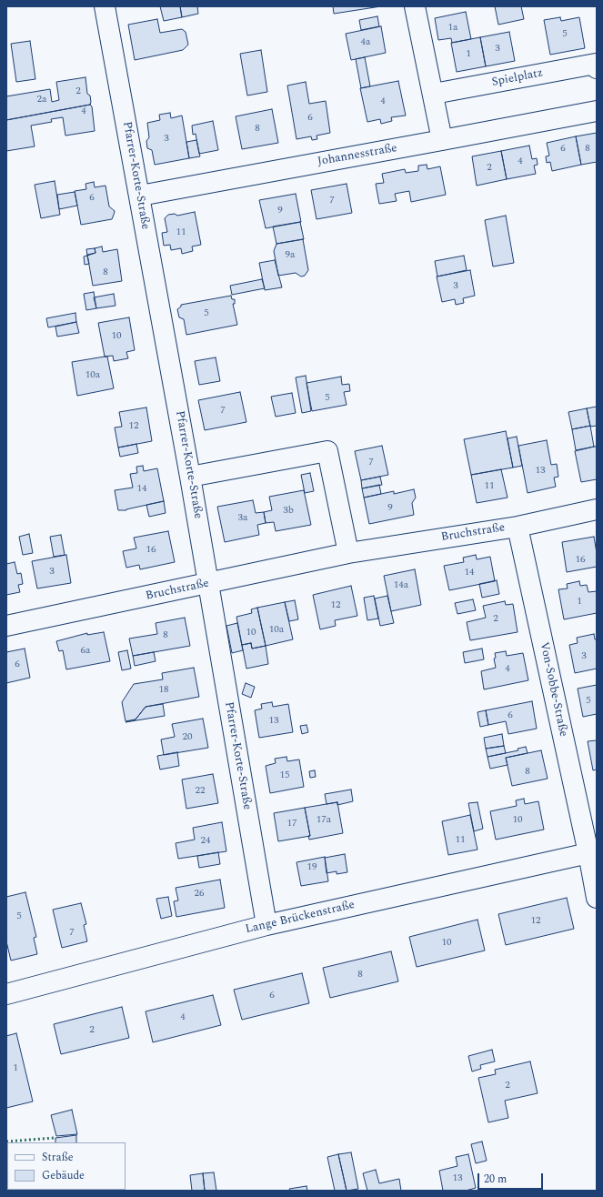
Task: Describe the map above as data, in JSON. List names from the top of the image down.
{
  "streets": {
    "street": [
      "Spielplatz",
      "Johannesstraße",
      "Pfarrer-Korte-Straße",
      "Bruchstraße",
      "Von-Sobbe-Straße",
      "Lange Brückenstraße"
    ]
  },
  "crossings": [
    ["Johannesstraße", "Pfarrer-Korte-Straße"],
    ["Pfarrer-Korte-Straße", "Bruchstraße"],
    ["Pfarrer-Korte-Straße", "Lange Brückenstraße"],
    ["Bruchstraße", "Von-Sobbe-Straße"],
    ["Von-Sobbe-Straße", "Lange Brückenstraße"]
  ],
  "house_numbers": [
    "1a",
    "5",
    "4a",
    "3",
    "1",
    "2",
    "2a",
    "4",
    "4",
    "6",
    "8",
    "3",
    "6",
    "8",
    "4",
    "2",
    "6",
    "7",
    "9",
    "11",
    "9a",
    "8",
    "3",
    "5",
    "10",
    "10a",
    "5",
    "7",
    "12",
    "7",
    "13",
    "11",
    "14",
    "9",
    "3b",
    "3a",
    "16",
    "16",
    "3",
    "14",
    "14a",
    "1",
    "12",
    "2",
    "10a",
    "10",
    "8",
    "6a",
    "3",
    "6",
    "4",
    "18",
    "5",
    "6",
    "13",
    "20",
    "8",
    "15",
    "22",
    "17a",
    "10",
    "17",
    "11",
    "24",
    "19",
    "26",
    "5",
    "12",
    "7",
    "10",
    "8",
    "6",
    "4",
    "2",
    "1",
    "2",
    "13"
  ],
  "legend": ["Straße", "Gebäude"],
  "scale_bar": "20 m"
}
